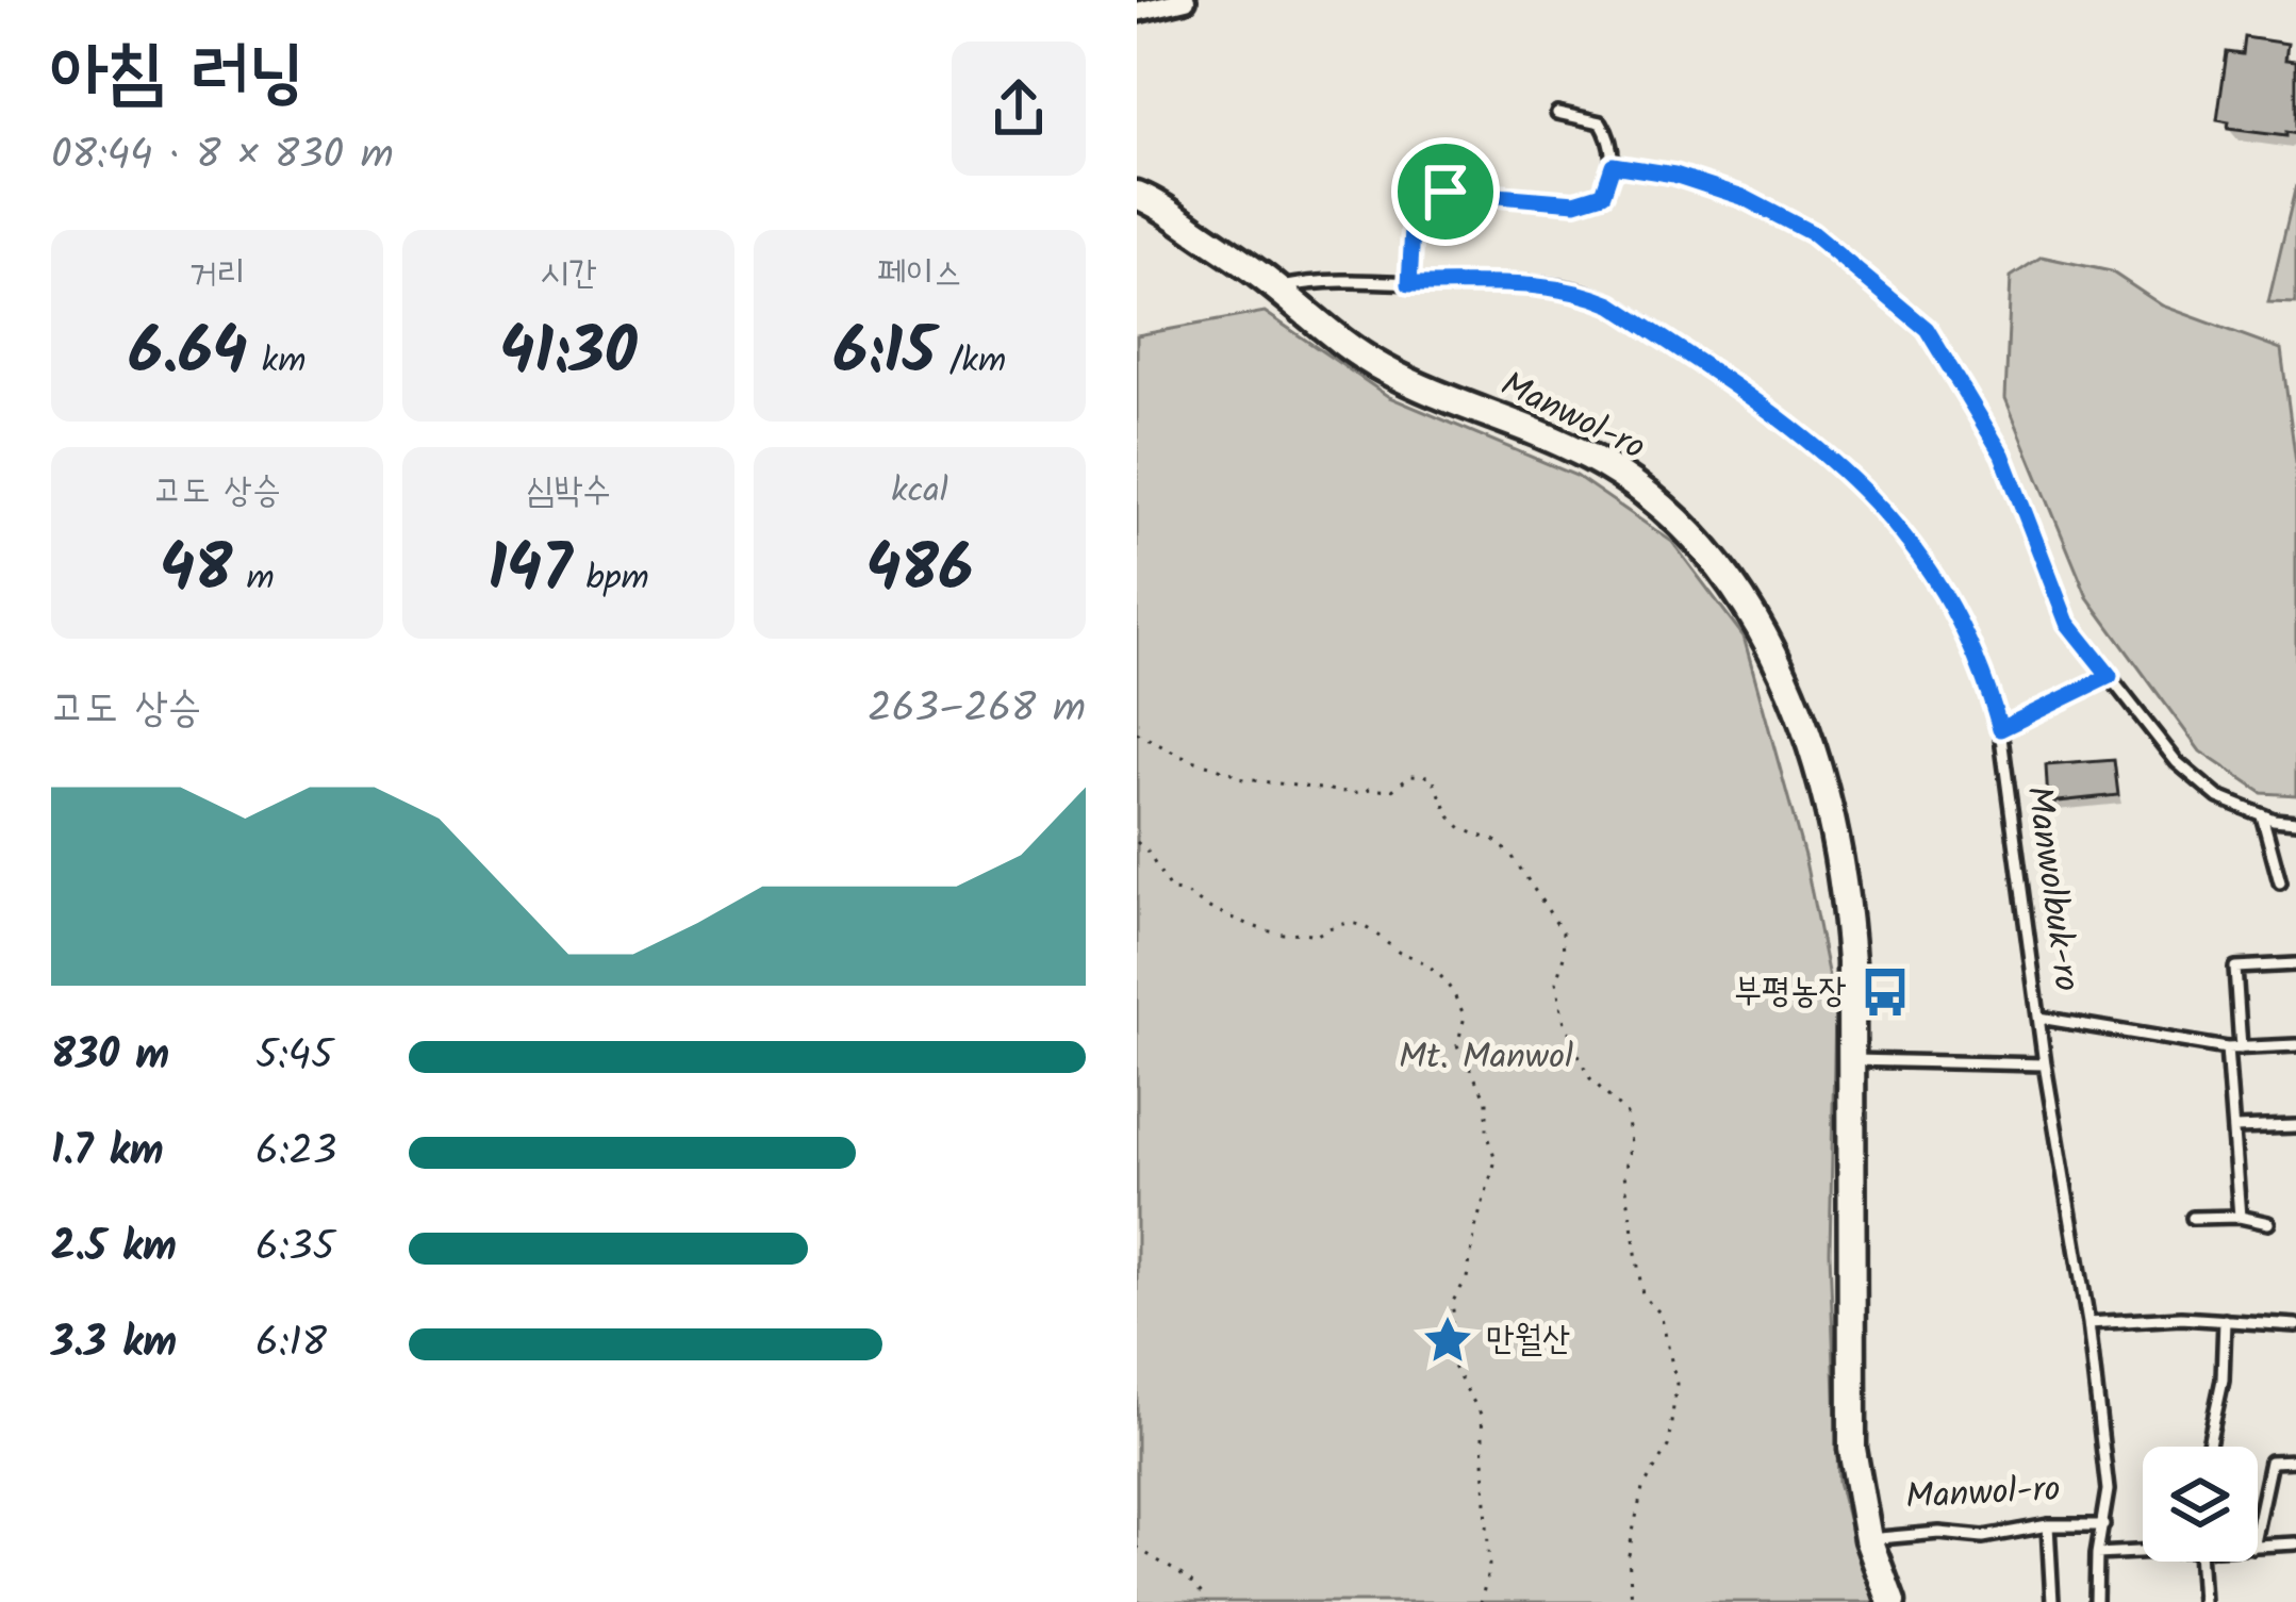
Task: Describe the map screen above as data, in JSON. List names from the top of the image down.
{
  "streets": {
    "street": ["Manwol-ro"],
    "lane": ["Manwolbuk-ro"]
  },
  "crossings": [
    ["Manwol-ro", "Manwolbuk-ro"]
  ],
  "parks": ["Mt. Manwol"],
  "places": {
    "bus stop": ["부평농장"],
    "place": ["만월산"]
  },
  "page": {
    "heading": ["아침 러닝", "08:44 · 8 × 830 m"],
    "stats": [
      ["거리", "6.64 km"],
      ["시간", "41:30"],
      ["페이스", "6:15 /km"],
      ["고도 상승", "48 m"],
      ["심박수", "147 bpm"],
      ["kcal", "486"]
    ],
    "chart": ["고도 상승", "263–268 m"],
    "list": [
      {
        "name": "830 m",
        "note": "5:45"
      },
      {
        "name": "1.7 km",
        "note": "6:23"
      },
      {
        "name": "2.5 km",
        "note": "6:35"
      },
      {
        "name": "3.3 km",
        "note": "6:18"
      }
    ]
  }
}
